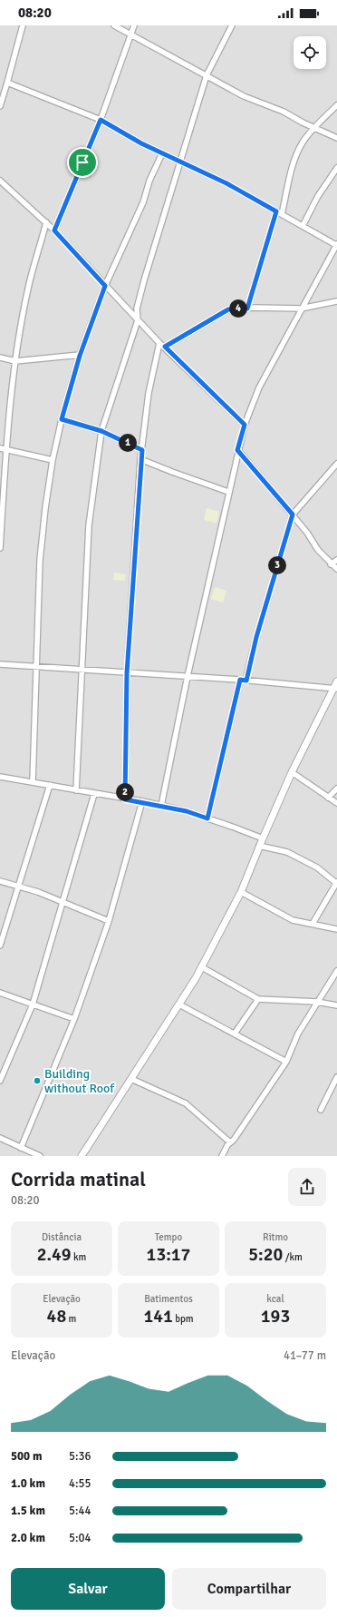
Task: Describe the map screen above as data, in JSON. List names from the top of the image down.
{
  "places": ["Building without Roof"],
  "page": {
    "status": "08:20",
    "pins": [
      "4",
      "1",
      "3",
      "2"
    ],
    "heading": ["Corrida matinal", "08:20"],
    "stats": [
      ["Distância", "2.49 km"],
      ["Tempo", "13:17"],
      ["Ritmo", "5:20 /km"],
      ["Elevação", "48 m"],
      ["Batimentos", "141 bpm"],
      ["kcal", "193"]
    ],
    "chart": ["Elevação", "41–77 m"],
    "list": [
      {
        "name": "500 m",
        "note": "5:36"
      },
      {
        "name": "1.0 km",
        "note": "4:55"
      },
      {
        "name": "1.5 km",
        "note": "5:44"
      },
      {
        "name": "2.0 km",
        "note": "5:04"
      }
    ],
    "buttons": ["Salvar", "Compartilhar"]
  }
}
